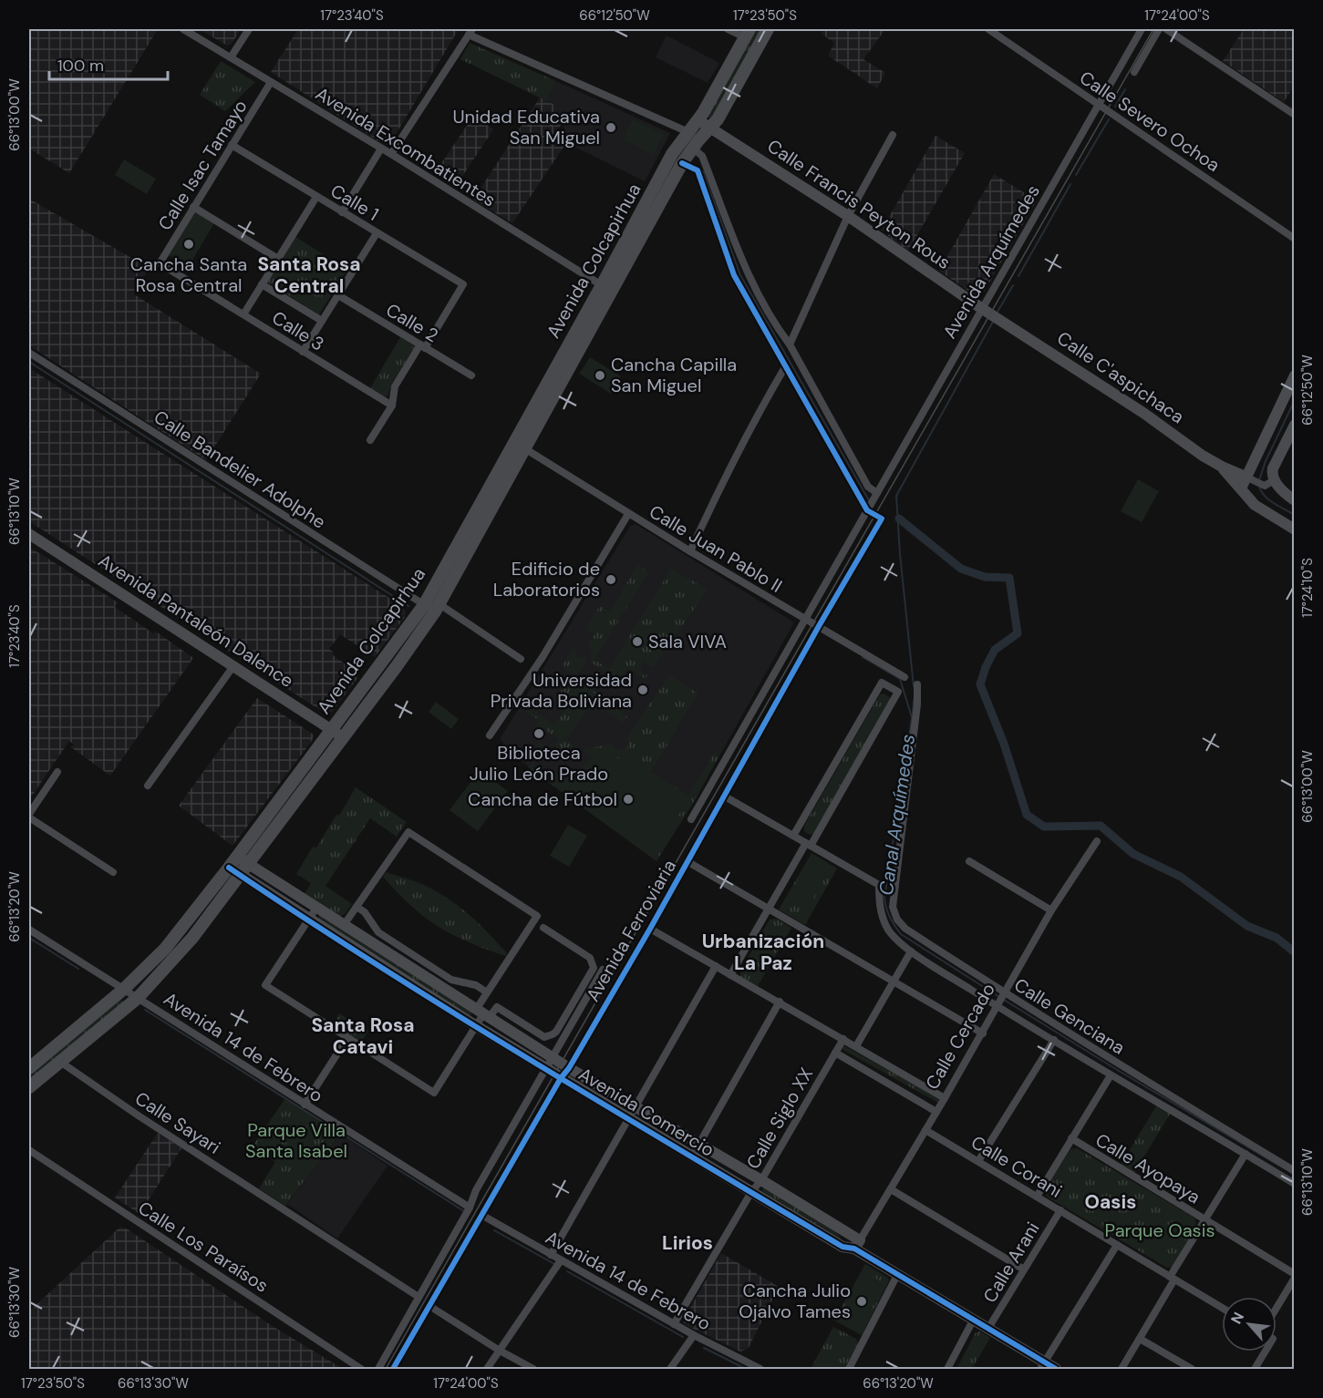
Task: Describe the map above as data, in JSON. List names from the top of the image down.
{
  "streets": {
    "main road": ["Avenida Colcapirhua"],
    "street": [
      "Calle Severo Ochoa",
      "Avenida Excombatientes",
      "Calle Isac Tamayo",
      "Calle 1",
      "Calle Francis Peyton Rous",
      "Avenida Arquímedes",
      "Calle 2",
      "Calle 3",
      "Calle C'aspichaca",
      "Calle Bandelier Adolphe",
      "Calle Juan Pablo II",
      "Avenida Pantaleón Dalence",
      "Avenida Ferroviaria",
      "Calle Genciana",
      "Calle Cercado",
      "Avenida 14 de Febrero",
      "Avenida Comercio",
      "Calle Siglo XX",
      "Calle Sayari",
      "Calle Corani",
      "Calle Ayopaya",
      "Calle Los Paraísos",
      "Calle Arani"
    ]
  },
  "crossings": [
    ["Calle Severo Ochoa", "Avenida Arquímedes"],
    ["Avenida Excombatientes", "Calle Isac Tamayo"],
    ["Avenida Excombatientes", "Avenida Colcapirhua"],
    ["Calle Isac Tamayo", "Calle 1"],
    ["Calle Isac Tamayo", "Calle 3"],
    ["Calle 1", "Calle 2"],
    ["Calle Francis Peyton Rous", "Avenida Colcapirhua"],
    ["Calle Francis Peyton Rous", "Avenida Arquímedes"],
    ["Calle Francis Peyton Rous", "Calle C'aspichaca"],
    ["Avenida Colcapirhua", "Calle Bandelier Adolphe"],
    ["Avenida Colcapirhua", "Calle Juan Pablo II"],
    ["Avenida Colcapirhua", "Avenida Pantaleón Dalence"],
    ["Avenida Colcapirhua", "Avenida 14 de Febrero"],
    ["Avenida Colcapirhua", "Avenida Comercio"],
    ["Avenida Arquímedes", "Avenida Ferroviaria"],
    ["Calle Juan Pablo II", "Avenida Ferroviaria"],
    ["Avenida Ferroviaria", "Avenida 14 de Febrero"],
    ["Avenida Ferroviaria", "Avenida Comercio"],
    ["Avenida Ferroviaria", "Calle Sayari"],
    ["Calle Genciana", "Calle Cercado"],
    ["Calle Cercado", "Avenida Comercio"],
    ["Calle Cercado", "Calle Corani"],
    ["Avenida 14 de Febrero", "Calle Siglo XX"],
    ["Avenida Comercio", "Calle Siglo XX"],
    ["Avenida Comercio", "Calle Arani"],
    ["Calle Corani", "Calle Arani"]
  ],
  "districts": [
    "Santa Rosa Central",
    "Urbanización La Paz",
    "Santa Rosa Catavi",
    "Oasis",
    "Lirios"
  ],
  "water": ["Canal Arquímedes"],
  "parks": ["Parque Villa Santa Isabel", "Parque Oasis"],
  "places": [
    "Unidad Educativa San Miguel",
    "Cancha Santa Rosa Central",
    "Cancha Capilla San Miguel",
    "Edificio de Laboratorios",
    "Sala VIVA",
    "Universidad Privada Boliviana",
    "Biblioteca Julio León Prado",
    "Cancha de Fútbol",
    "Cancha Julio Ojalvo Tames"
  ],
  "scale_bar": "100 m",
  "north": "top left",
  "coordinates": [
    "17°23'40\"S",
    "66°12'50\"W",
    "17°23'50\"S",
    "17°24'00\"S",
    "66°13'00\"W",
    "66°13'10\"W",
    "17°24'10\"S",
    "66°13'20\"W",
    "66°13'30\"W"
  ]
}
